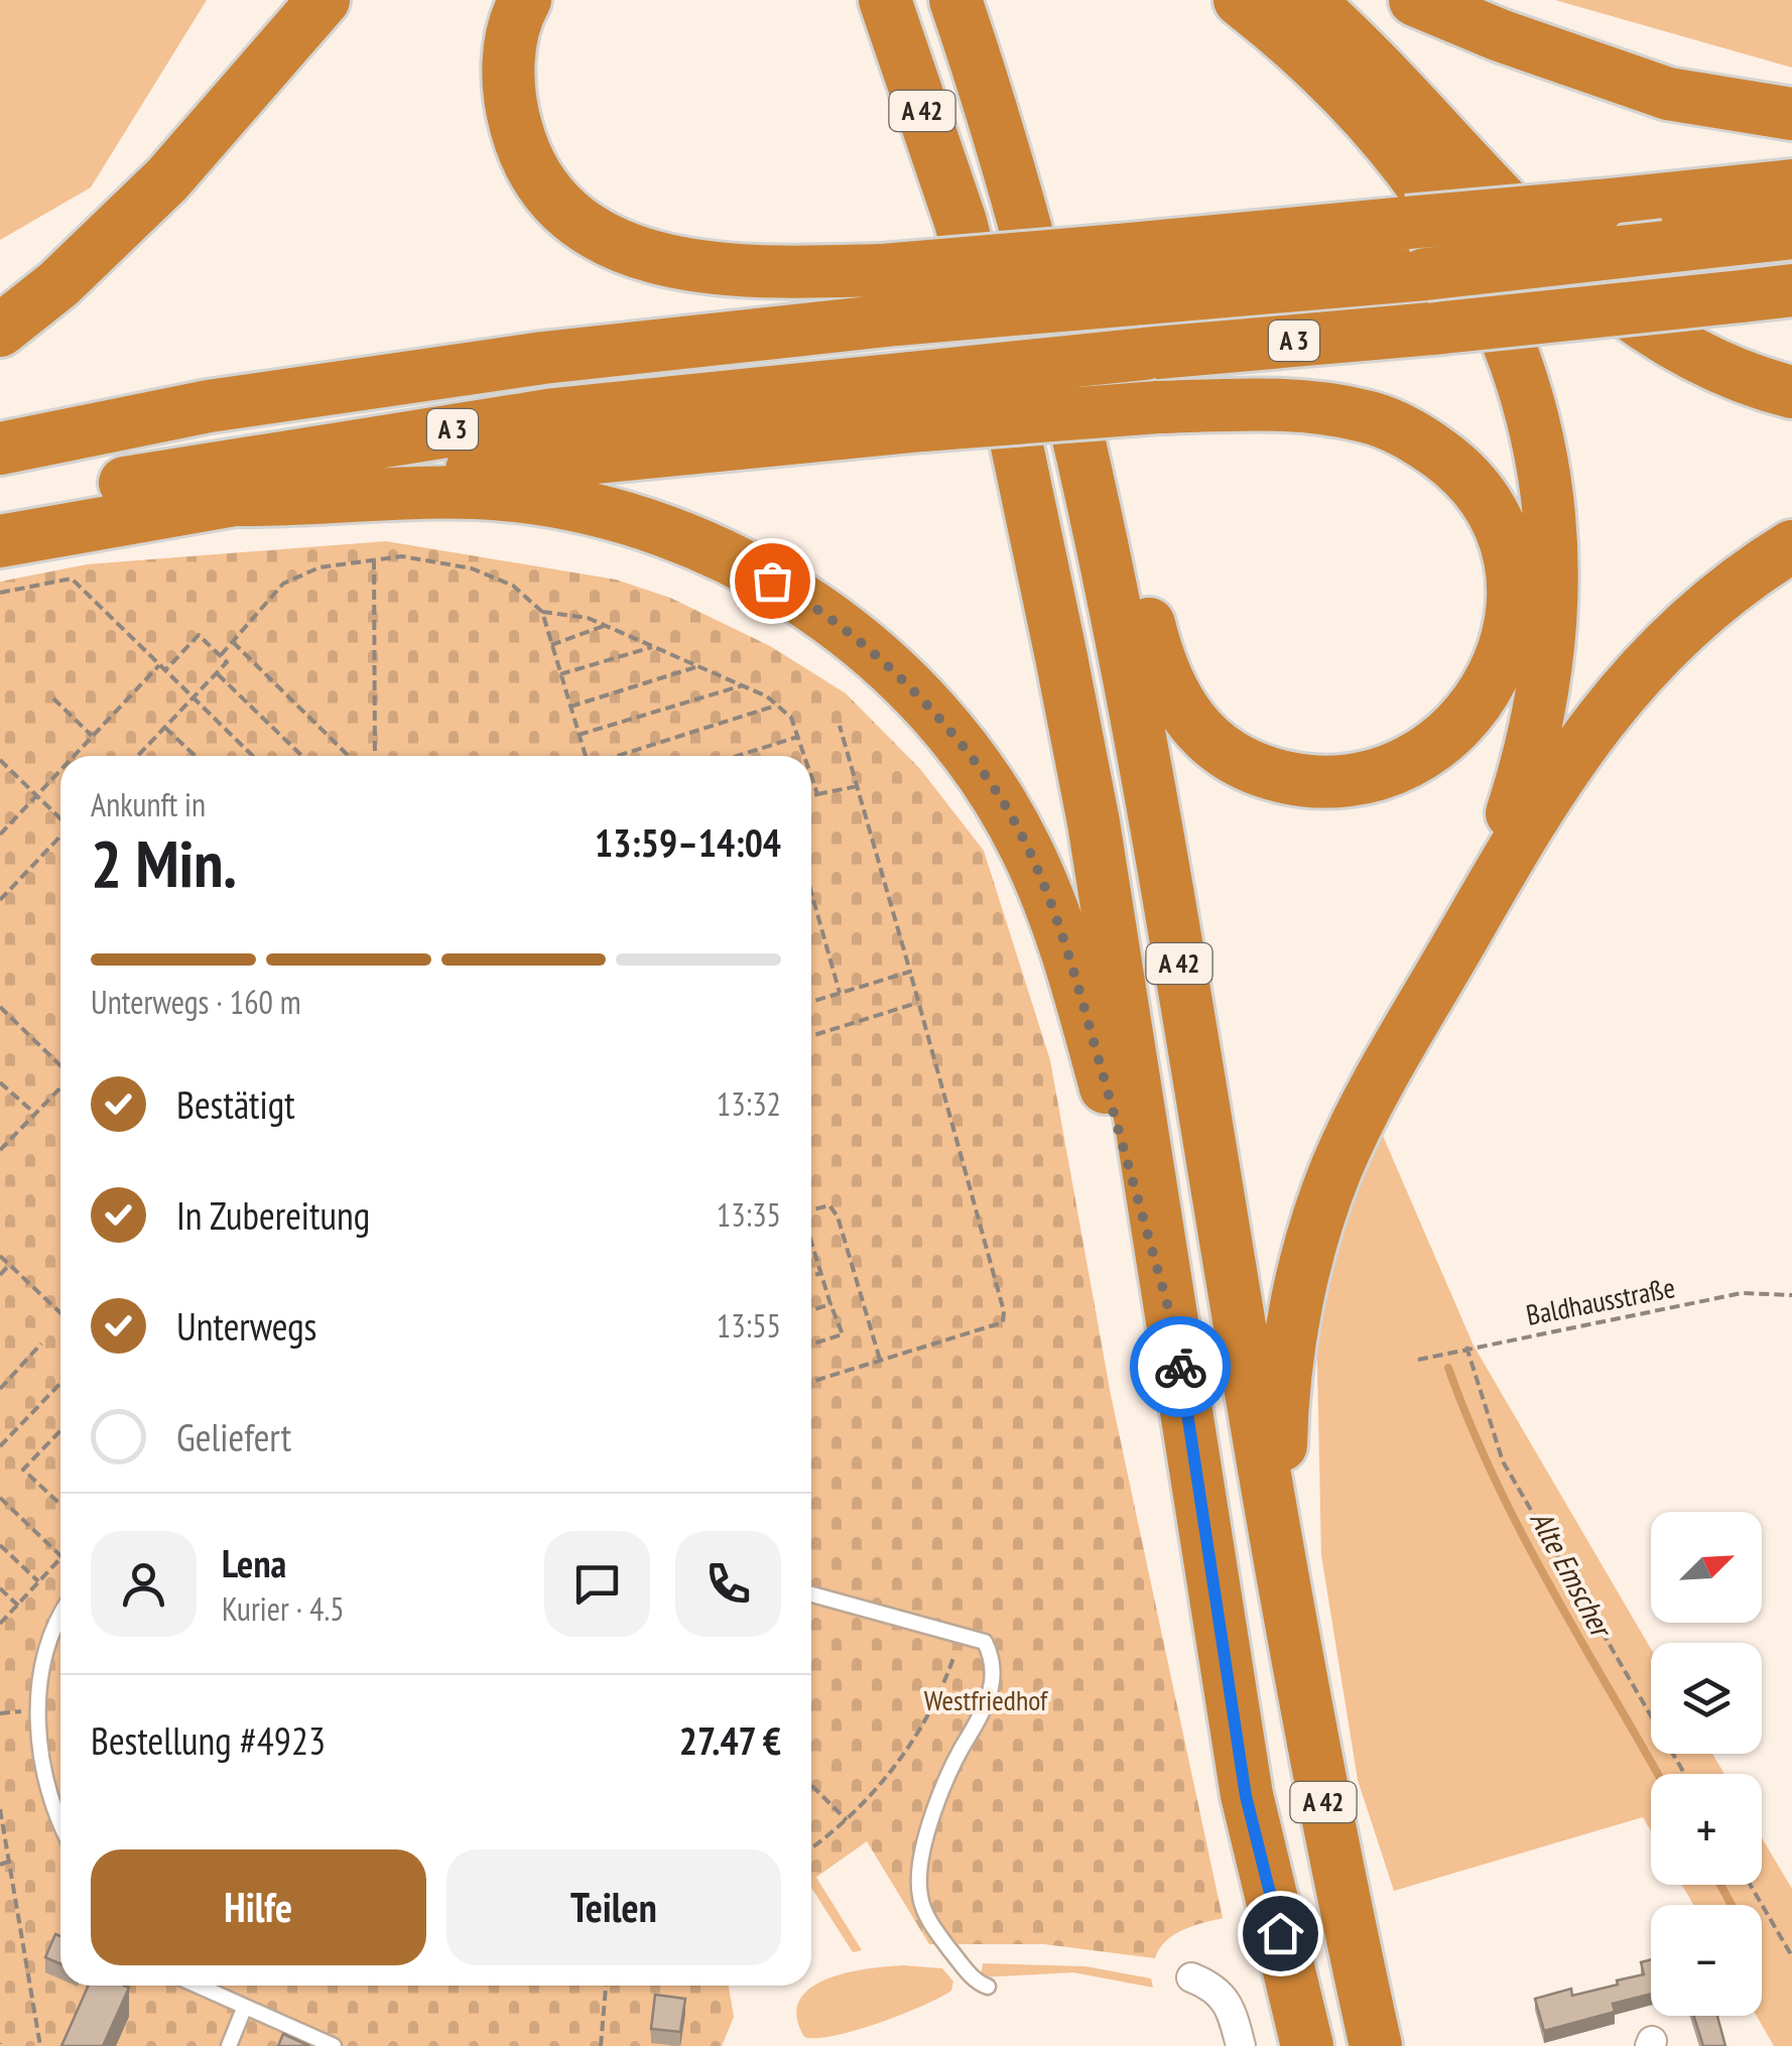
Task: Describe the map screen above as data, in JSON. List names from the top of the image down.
{
  "streets": {
    "highway": ["A 42", "A 3"],
    "path": ["Baldhausstraße"]
  },
  "water": ["Alte Emscher"],
  "parks": ["Westfriedhof"],
  "north": "top right",
  "page": {
    "heading": ["2 Min.", "Ankunft in", "13:59–14:04"],
    "panel": [
      "Lena",
      "Kurier · 4.5",
      "Bestellung #4923",
      "27.47 €"
    ],
    "bar": "Unterwegs · 160 m",
    "list": [
      ["Bestätigt", "13:32"],
      ["In Zubereitung", "13:35"],
      ["Unterwegs", "13:55"],
      "Geliefert"
    ],
    "map_buttons": ["+", "−"],
    "buttons": ["Hilfe", "Teilen"]
  }
}
